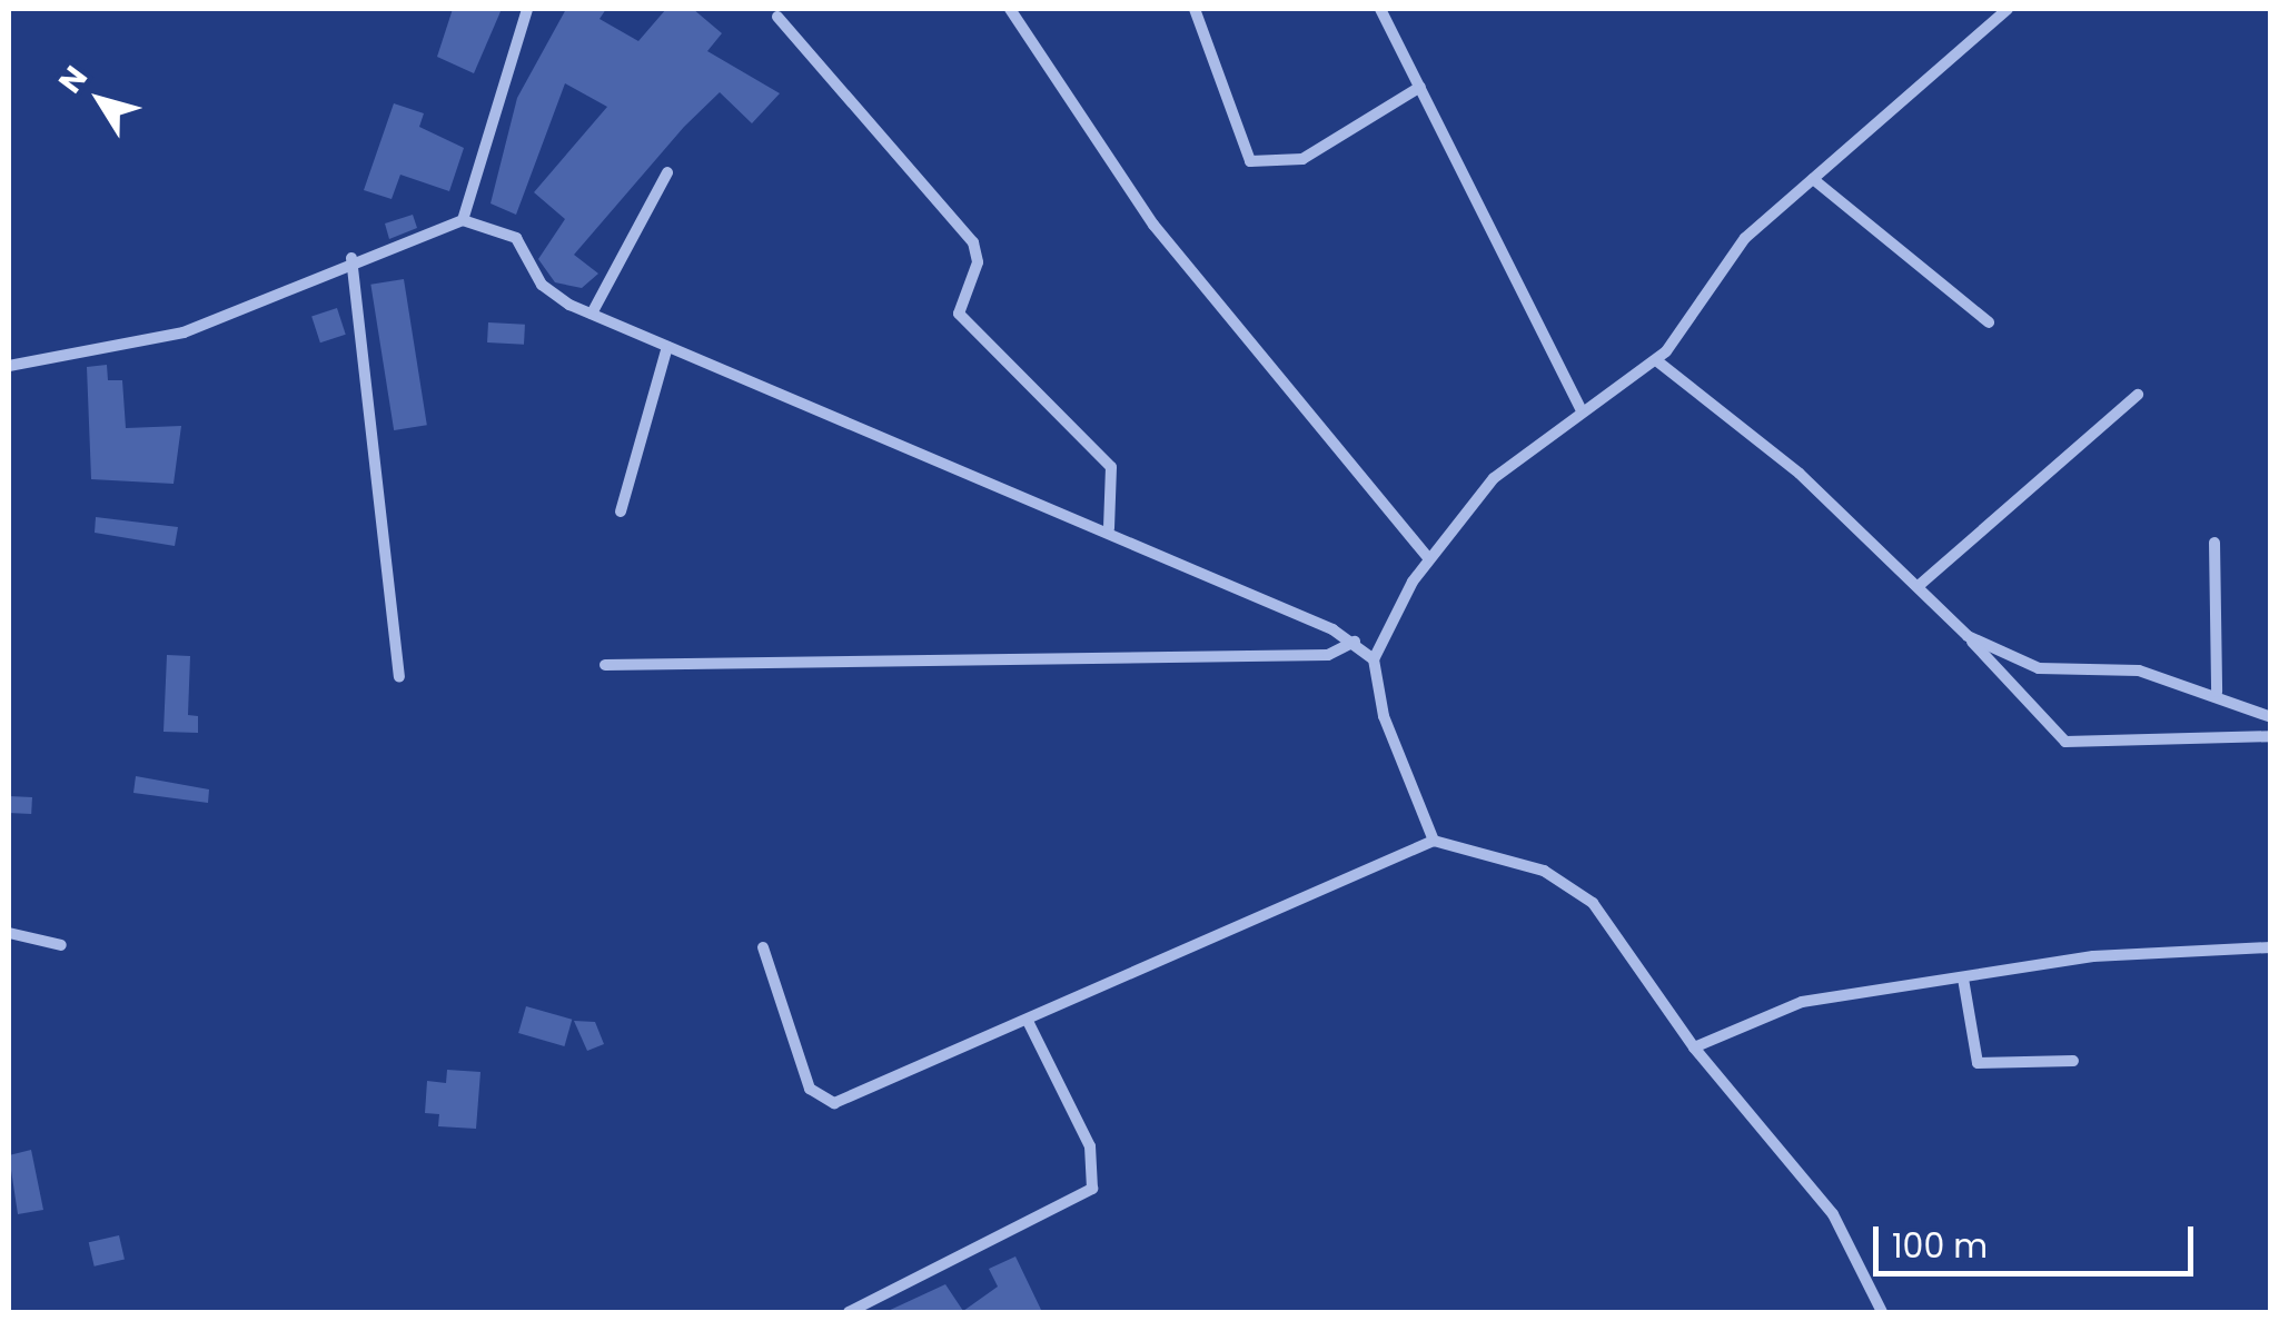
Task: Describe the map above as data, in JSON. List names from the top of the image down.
{
  "scale_bar": "100 m",
  "north": "top left"
}
